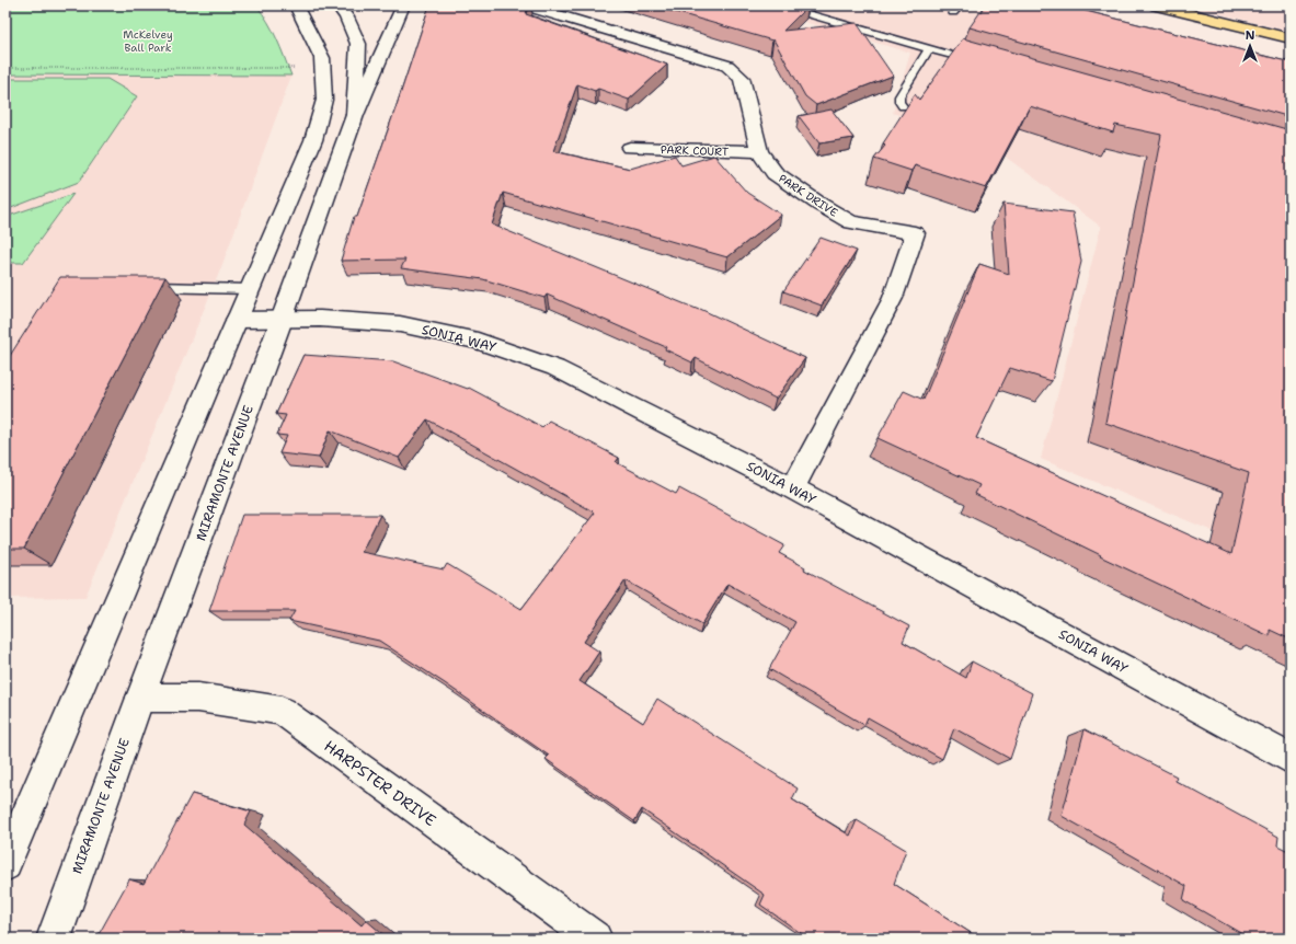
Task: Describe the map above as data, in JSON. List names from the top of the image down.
{
  "streets": {
    "street": [
      "PARK COURT",
      "PARK DRIVE",
      "SONIA WAY",
      "MIRAMONTE AVENUE",
      "HARPSTER DRIVE"
    ]
  },
  "crossings": [
    ["PARK COURT", "PARK DRIVE"],
    ["PARK DRIVE", "SONIA WAY"],
    ["SONIA WAY", "MIRAMONTE AVENUE"],
    ["MIRAMONTE AVENUE", "HARPSTER DRIVE"]
  ],
  "parks": ["McKelvey Ball Park"],
  "north": "top"
}
